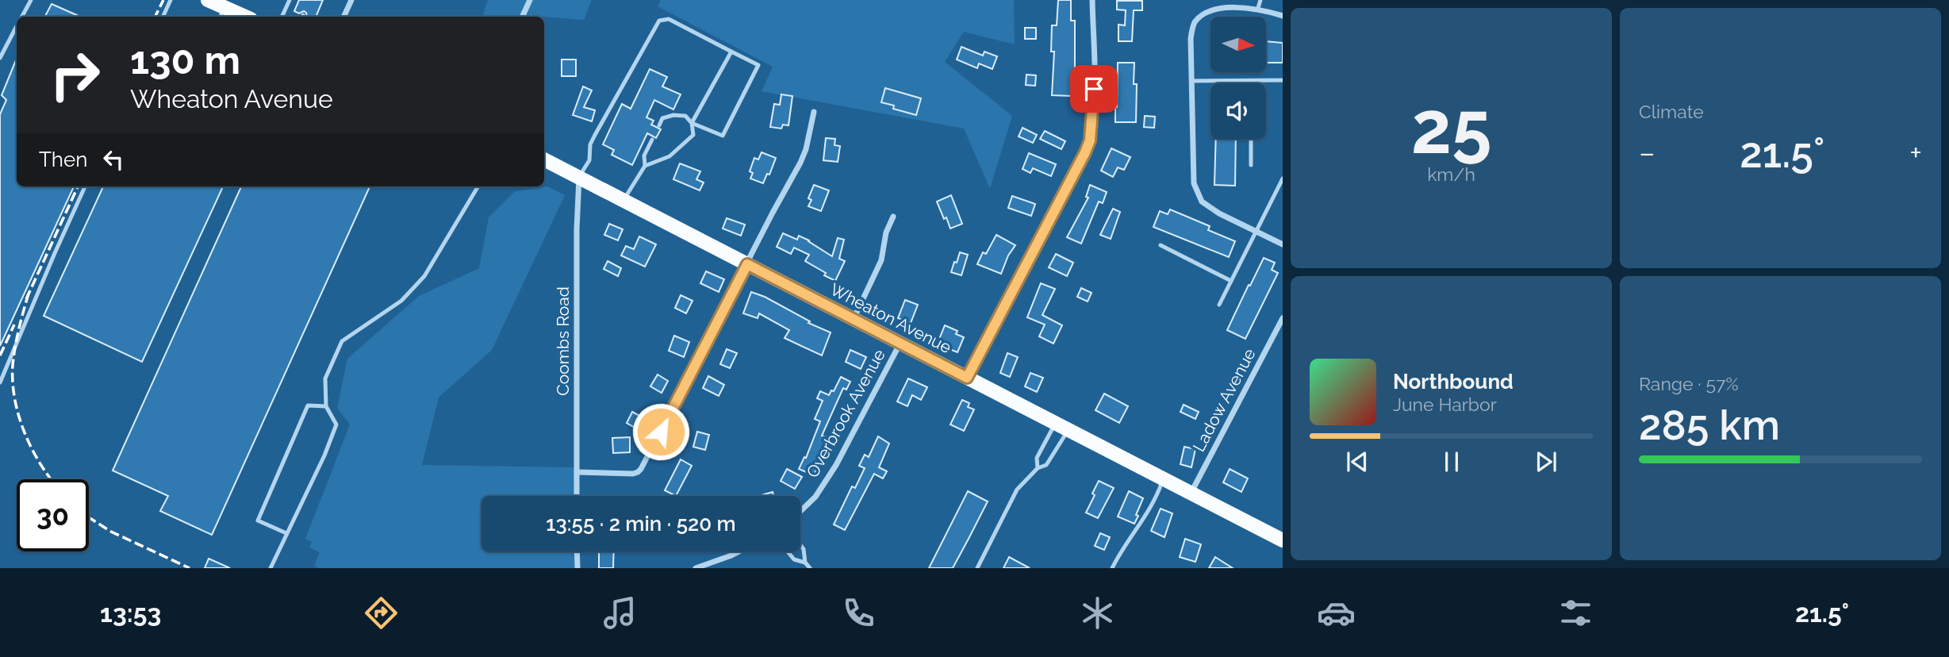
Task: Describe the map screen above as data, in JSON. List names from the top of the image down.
{
  "streets": {
    "main road": ["Wheaton Avenue"],
    "street": ["Coombs Road", "Ladow Avenue", "Overbrook Avenue"]
  },
  "crossings": [
    ["Wheaton Avenue", "Coombs Road"],
    ["Wheaton Avenue", "Ladow Avenue"],
    ["Wheaton Avenue", "Overbrook Avenue"]
  ],
  "north": "right",
  "page": {
    "tile": [
      ["25", "km/h"],
      "Climate",
      ["Range · 57%", "285 km"]
    ],
    "turn": ["130 m", "Wheaton Avenue"],
    "heat": ["−", "21.5°", "+"],
    "then": "Then",
    "song": ["Northbound", "June Harbor"],
    "limit": "30",
    "trip": "13:55 · 2 min · 520 m",
    "tabs": ["13:53", "21.5°"]
  }
}
